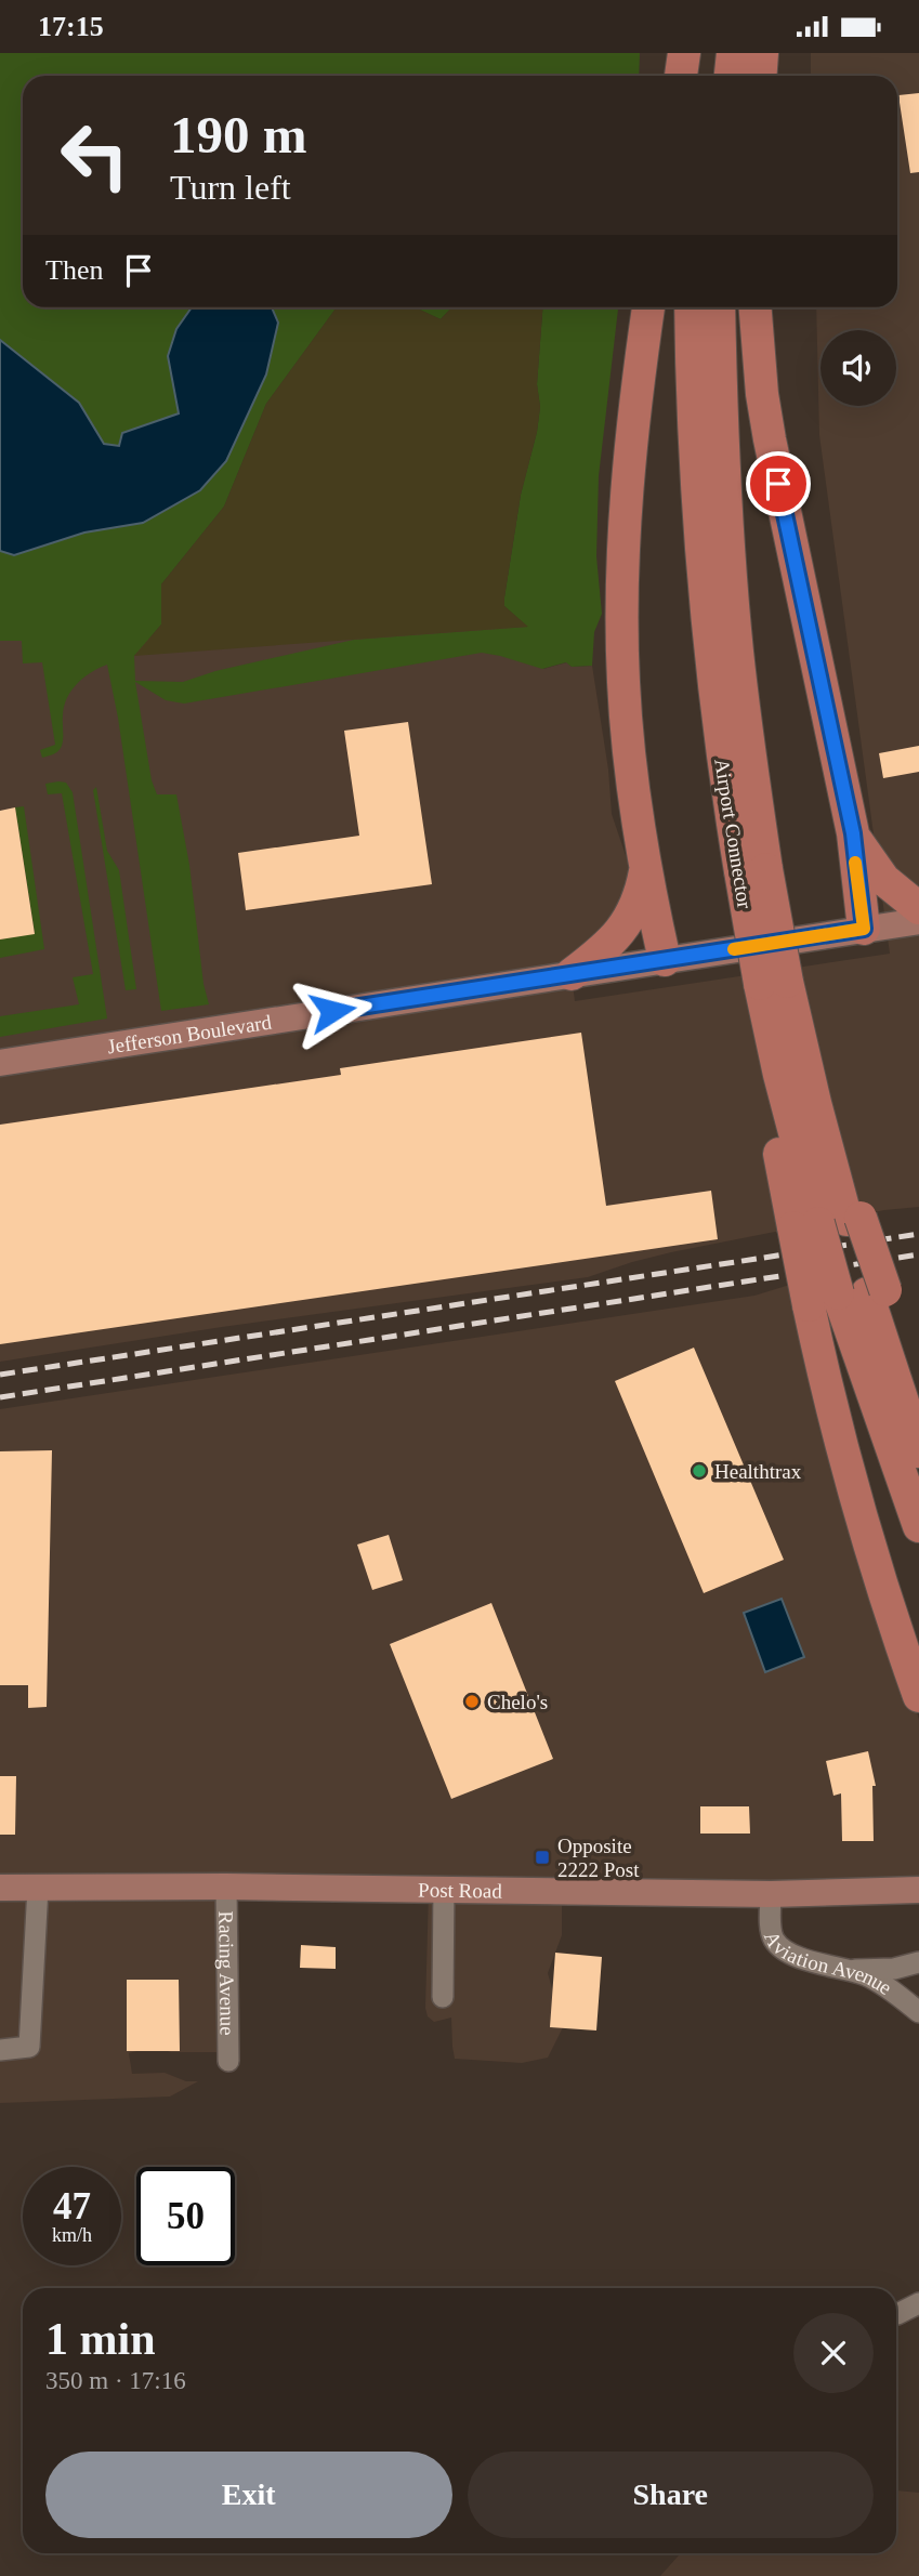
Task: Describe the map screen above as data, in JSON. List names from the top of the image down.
{
  "streets": {
    "highway": ["Airport Connector"],
    "main road": ["Jefferson Boulevard", "Post Road"],
    "street": ["Aviation Avenue", "Racing Avenue"]
  },
  "crossings": [
    ["Post Road", "Aviation Avenue"],
    ["Post Road", "Racing Avenue"]
  ],
  "places": {
    "other": ["Healthtrax", "Chelo's"],
    "transit": ["Opposite 2222 Post"]
  },
  "page": {
    "status": "17:15",
    "turn": ["190 m", "Turn left"],
    "then": "Then",
    "speed": "47 km/h",
    "limit": "50",
    "heading": ["1 min", "350 m · 17:16"],
    "buttons": ["Exit", "Share"]
  }
}
